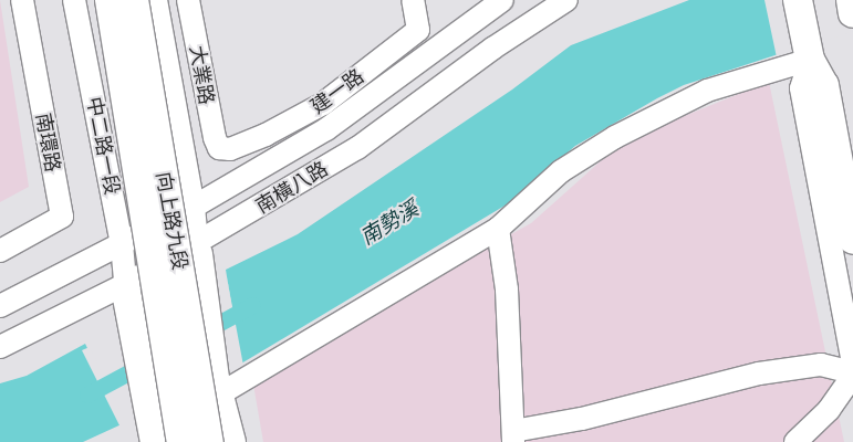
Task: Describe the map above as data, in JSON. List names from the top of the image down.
{
  "streets": {
    "main road": ["向上路九段"],
    "street": [
      "大業路",
      "建一路",
      "南環路",
      "中二路一段",
      "南橫八路"
    ]
  },
  "crossings": [
    ["大業路", "建一路"],
    ["中二路一段", "南橫八路"]
  ],
  "water": ["南勢溪"]
}
